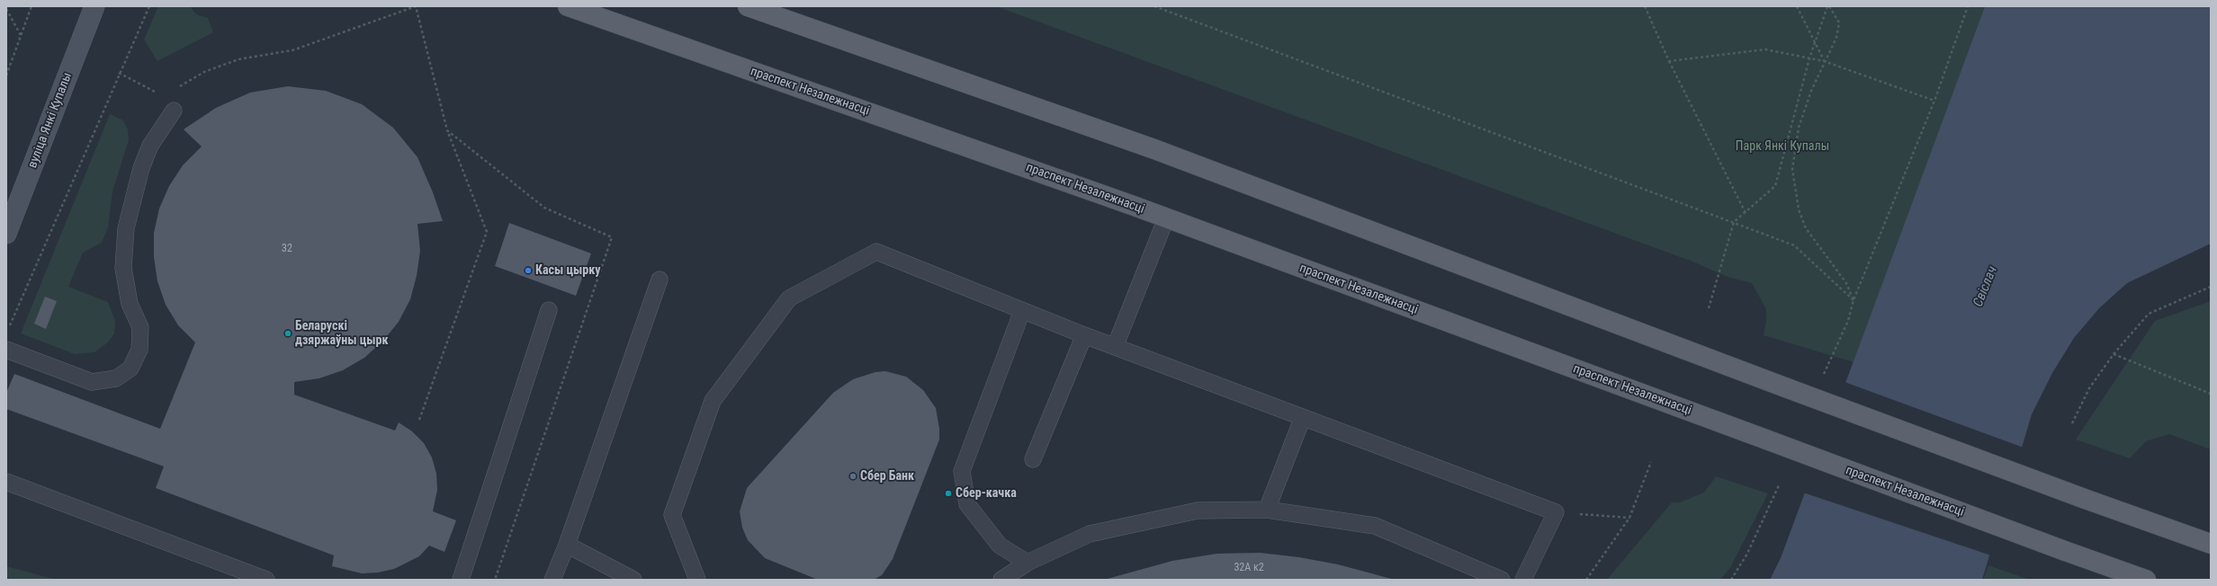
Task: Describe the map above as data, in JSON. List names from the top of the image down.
{
  "streets": {
    "main road": ["праспект Незалежнасці", "вуліца Янкі Купалы"]
  },
  "water": ["Свіслач"],
  "parks": ["Парк Янкі Купалы"],
  "places": [
    "Касы цырку",
    "Беларускі дзяржаўны цырк",
    "Сбер Банк",
    "Сбер-качка"
  ],
  "house_numbers": ["32", "32А к2"]
}
